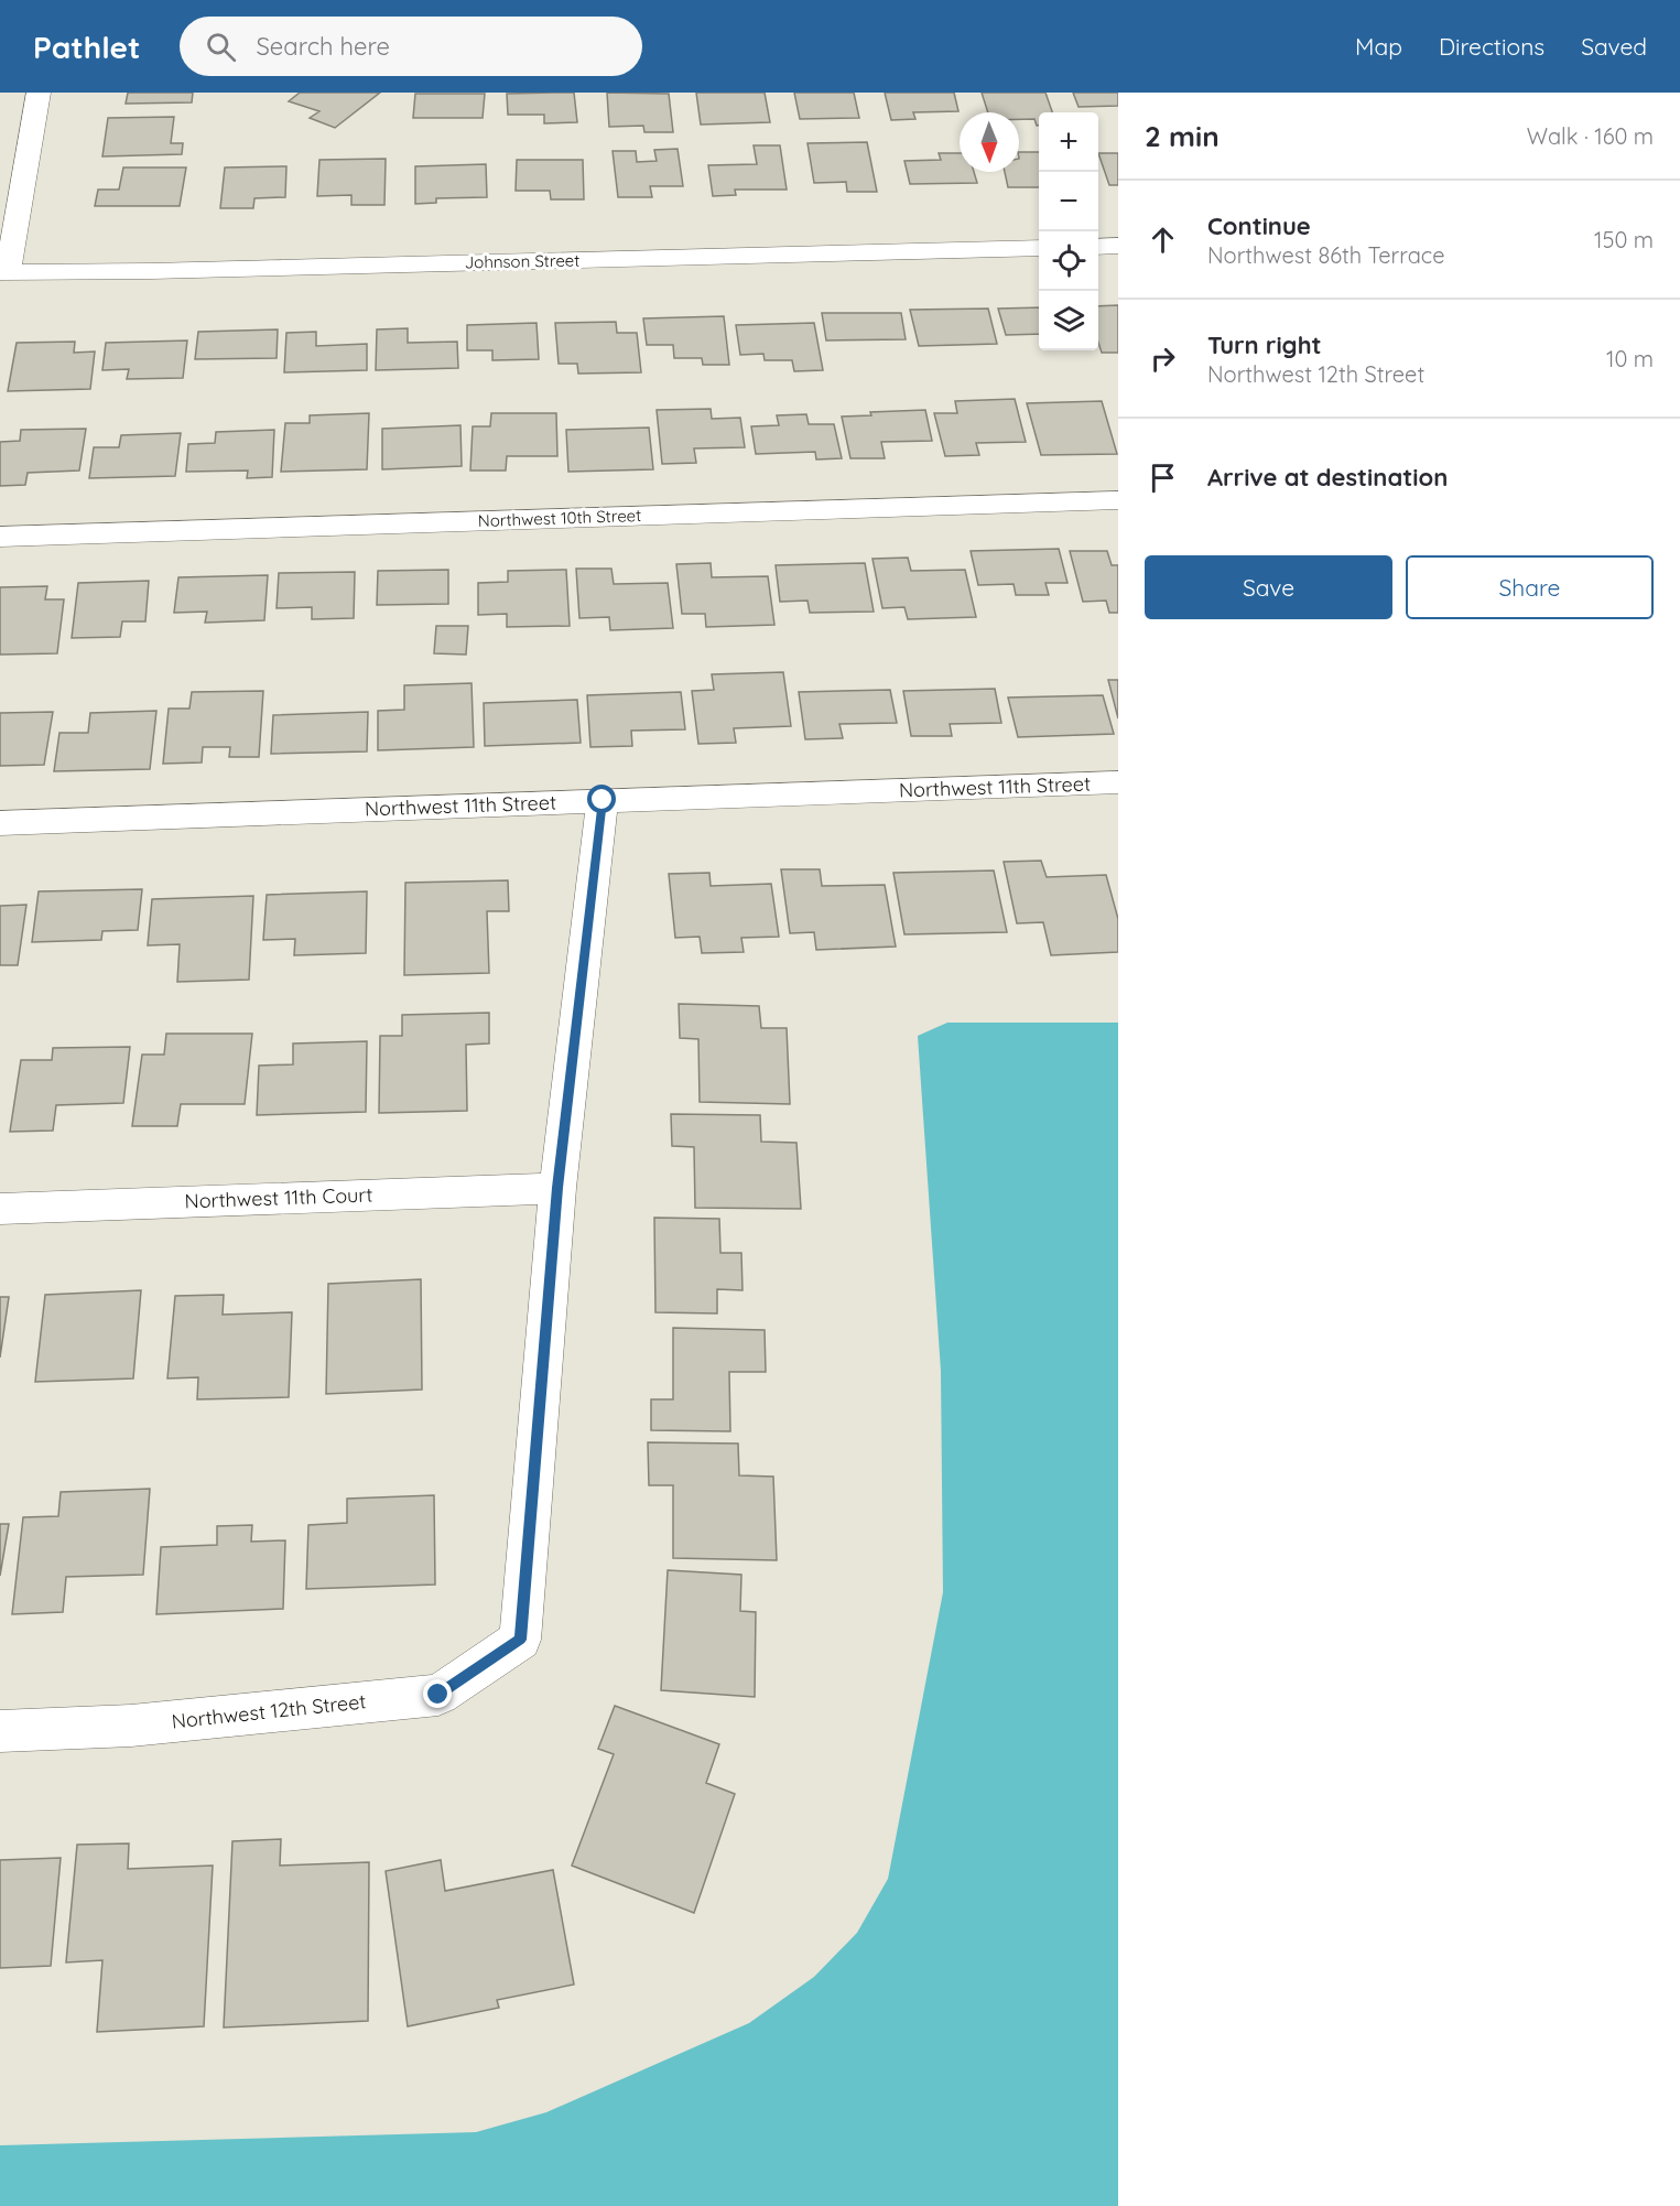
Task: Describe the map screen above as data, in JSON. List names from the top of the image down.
{
  "streets": {
    "street": [
      "Johnson Street",
      "Northwest 10th Street",
      "Northwest 11th Street",
      "Northwest 11th Court",
      "Northwest 12th Street"
    ]
  },
  "crossings": [
    ["Northwest 11th Court", "Northwest 12th Street"]
  ],
  "north": "bottom",
  "page": {
    "header": "Pathlet",
    "search": "Search here",
    "nav": ["Map", "Directions", "Saved"],
    "heading": ["2 min", "Walk · 160 m"],
    "map_buttons": ["+", "−"],
    "list": [
      ["Continue", "Northwest 86th Terrace", "150 m"],
      ["Turn right", "Northwest 12th Street", "10 m"],
      "Arrive at destination"
    ],
    "buttons": ["Save", "Share"]
  }
}
